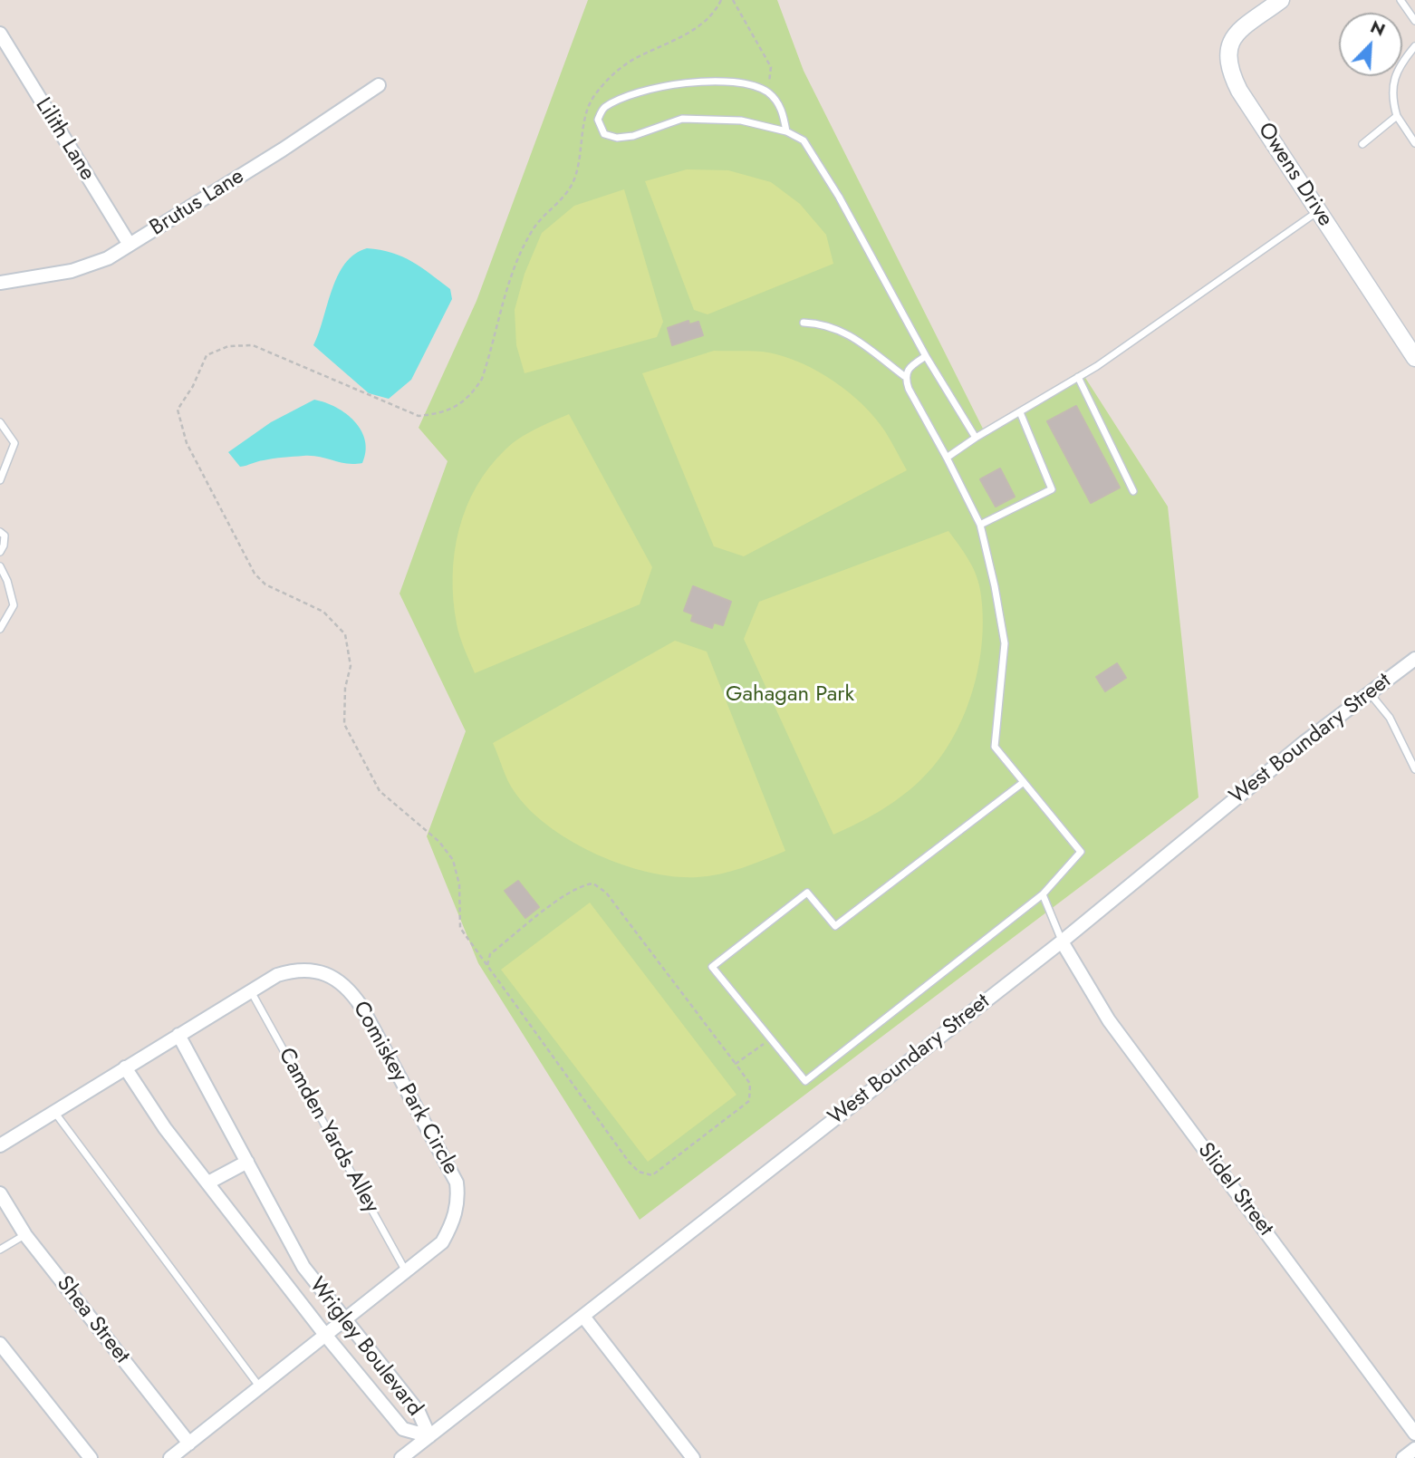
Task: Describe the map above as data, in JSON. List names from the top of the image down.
{
  "streets": {
    "street": [
      "Lilith Lane",
      "Owens Drive",
      "Brutus Lane",
      "West Boundary Street",
      "Comiskey Park Circle",
      "Slidel Street",
      "Shea Street",
      "Wrigley Boulevard"
    ],
    "lane": ["Camden Yards Alley"]
  },
  "crossings": [
    ["Lilith Lane", "Brutus Lane"],
    ["West Boundary Street", "Slidel Street"],
    ["West Boundary Street", "Wrigley Boulevard"],
    ["Comiskey Park Circle", "Camden Yards Alley"],
    ["Comiskey Park Circle", "Shea Street"],
    ["Comiskey Park Circle", "Wrigley Boulevard"]
  ],
  "parks": ["Gahagan Park"],
  "north": "top right"
}
